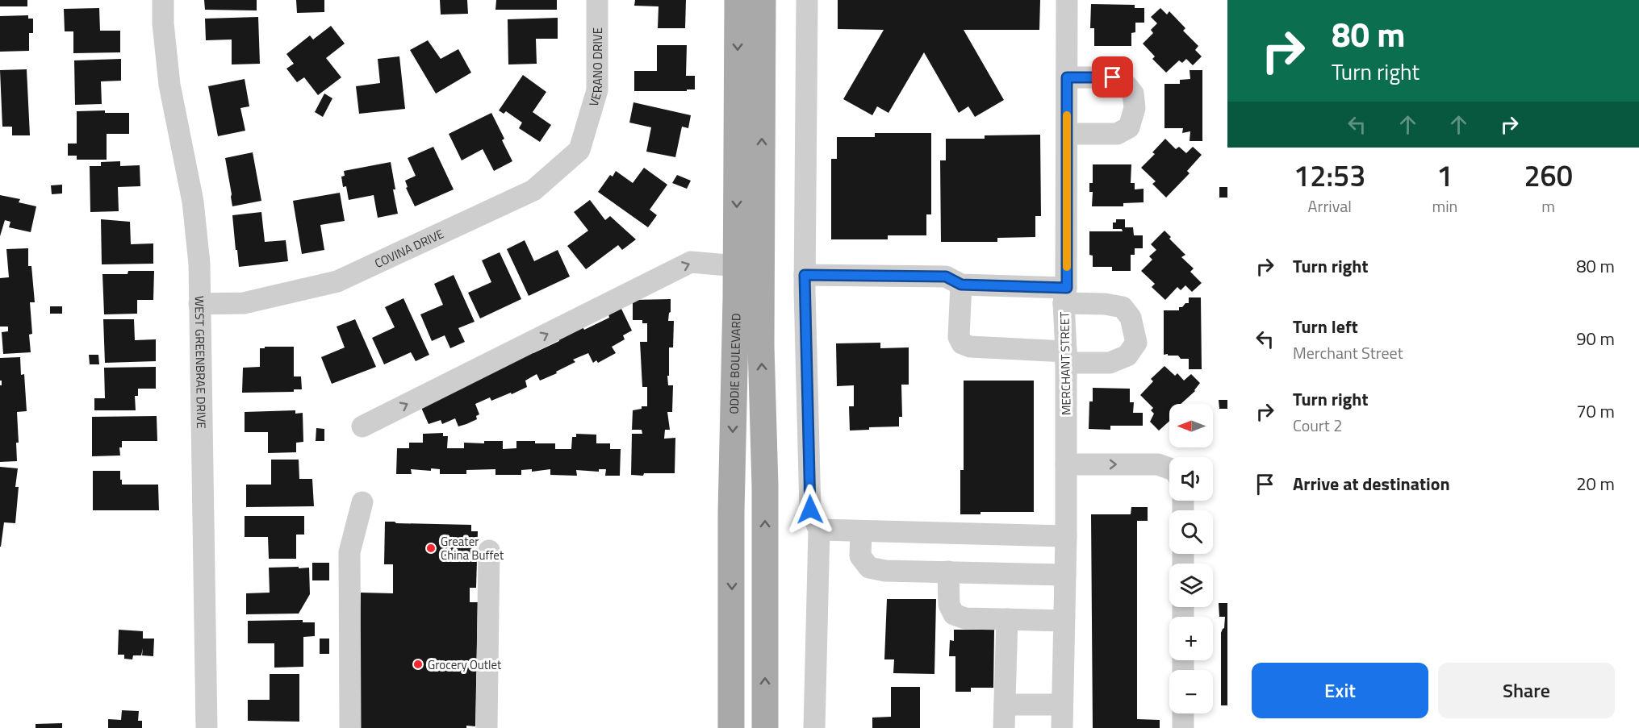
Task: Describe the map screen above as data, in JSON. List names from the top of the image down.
{
  "streets": {
    "main road": ["ODDIE BOULEVARD"],
    "street": [
      "VERANO DRIVE",
      "COVINA DRIVE",
      "WEST GREENBRAE DRIVE",
      "MERCHANT STREET"
    ]
  },
  "crossings": [
    ["VERANO DRIVE", "COVINA DRIVE"],
    ["COVINA DRIVE", "WEST GREENBRAE DRIVE"]
  ],
  "places": ["Greater China Buffet", "Grocery Outlet"],
  "north": "left",
  "page": {
    "turn": ["80 m", "Turn right"],
    "eta": [
      "12:53",
      "Arrival",
      "1",
      "min",
      "260",
      "m"
    ],
    "list": [
      {
        "name": "Turn right",
        "value": "80 m"
      },
      {
        "name": "Turn left",
        "note": "Merchant Street",
        "value": "90 m"
      },
      {
        "name": "Turn right",
        "note": "Court 2",
        "value": "70 m"
      },
      {
        "name": "Arrive at destination",
        "value": "20 m"
      }
    ],
    "map_buttons": ["+", "−"],
    "buttons": ["Exit", "Share"]
  }
}
